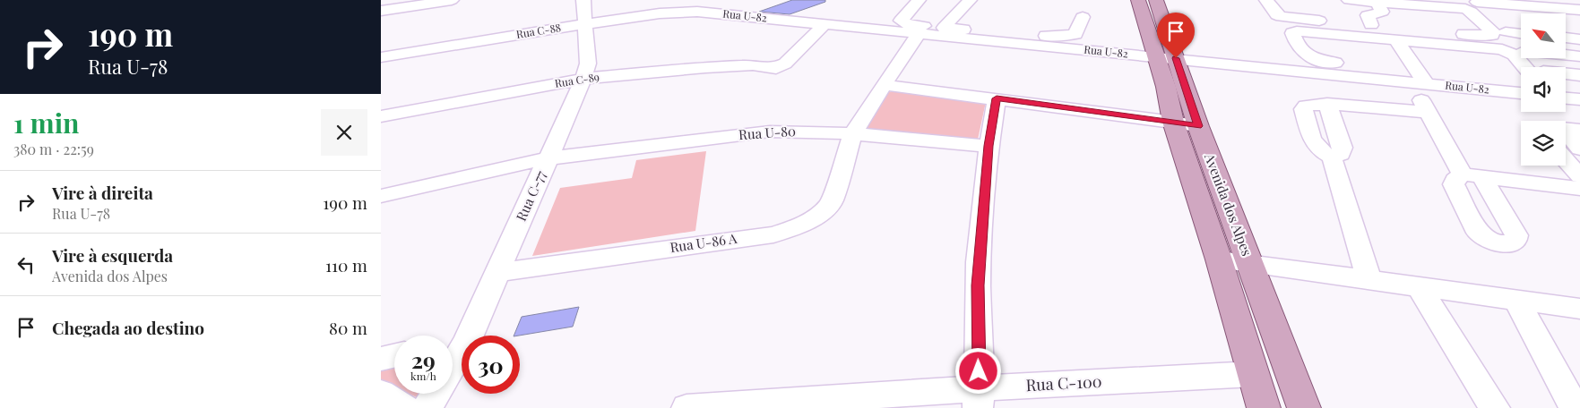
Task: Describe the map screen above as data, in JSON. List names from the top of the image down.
{
  "streets": {
    "main road": ["Avenida dos Alpes"],
    "street": [
      "Rua U-82",
      "Rua C-88",
      "Rua C-89",
      "Rua U-80",
      "Rua C-77",
      "Rua U-86 A",
      "Rua C-100"
    ]
  },
  "crossings": [
    ["Rua U-82", "Rua C-88"],
    ["Rua U-82", "Rua C-89"],
    ["Rua U-82", "Avenida dos Alpes"],
    ["Rua U-82", "Rua U-86 A"],
    ["Rua C-88", "Rua C-77"],
    ["Rua C-89", "Rua C-77"],
    ["Rua U-80", "Rua C-77"],
    ["Rua U-80", "Rua U-86 A"],
    ["Rua C-77", "Rua U-86 A"],
    ["Avenida dos Alpes", "Rua C-100"]
  ],
  "north": "top left",
  "page": {
    "turn": ["190 m", "Rua U-78"],
    "heading": ["1 min", "380 m · 22:59"],
    "list": [
      {
        "name": "Vire à direita",
        "note": "Rua U-78",
        "value": "190 m"
      },
      {
        "name": "Vire à esquerda",
        "note": "Avenida dos Alpes",
        "value": "110 m"
      },
      {
        "name": "Chegada ao destino",
        "value": "80 m"
      }
    ],
    "speed": "29 km/h",
    "limit": "30"
  }
}
